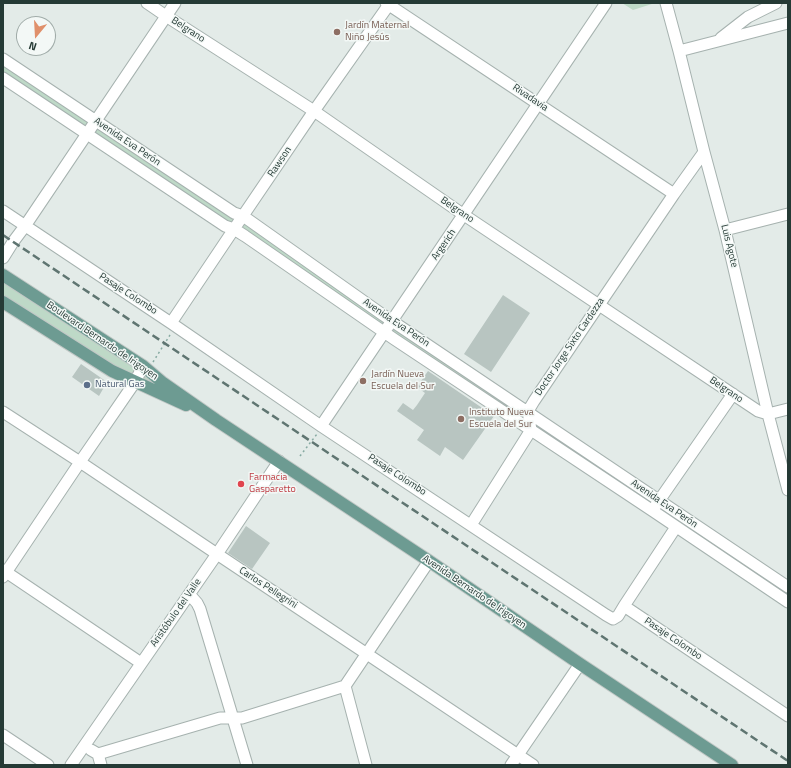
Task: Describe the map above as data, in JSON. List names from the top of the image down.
{
  "streets": {
    "main road": ["Boulevard Bernardo de Irigoyen", "Avenida Bernardo de Irigoyen"],
    "street": [
      "Belgrano",
      "Rivadavia",
      "Avenida Eva Perón",
      "Rawson",
      "Argerich",
      "Luis Agote",
      "Pasaje Colombo",
      "Doctor Jorge Sixto Cardezza",
      "Carlos Pellegrini",
      "Aristóbulo del Valle"
    ]
  },
  "crossings": [
    ["Belgrano", "Rawson"],
    ["Belgrano", "Argerich"],
    ["Belgrano", "Luis Agote"],
    ["Belgrano", "Doctor Jorge Sixto Cardezza"],
    ["Rivadavia", "Rawson"],
    ["Rivadavia", "Argerich"],
    ["Rivadavia", "Doctor Jorge Sixto Cardezza"],
    ["Avenida Eva Perón", "Rawson"],
    ["Avenida Eva Perón", "Argerich"],
    ["Avenida Eva Perón", "Doctor Jorge Sixto Cardezza"],
    ["Rawson", "Pasaje Colombo"],
    ["Argerich", "Pasaje Colombo"],
    ["Luis Agote", "Doctor Jorge Sixto Cardezza"],
    ["Boulevard Bernardo de Irigoyen", "Avenida Bernardo de Irigoyen"],
    ["Carlos Pellegrini", "Aristóbulo del Valle"],
    ["Avenida Bernardo de Irigoyen", "Aristóbulo del Valle"]
  ],
  "places": [
    "Jardín Maternal Niño Jesús",
    "Jardín Nueva Escuela del Sur",
    "Natural Gas",
    "Instituto Nueva Escuela del Sur",
    "Farmacia Gasparetto"
  ],
  "north": "bottom"
}
